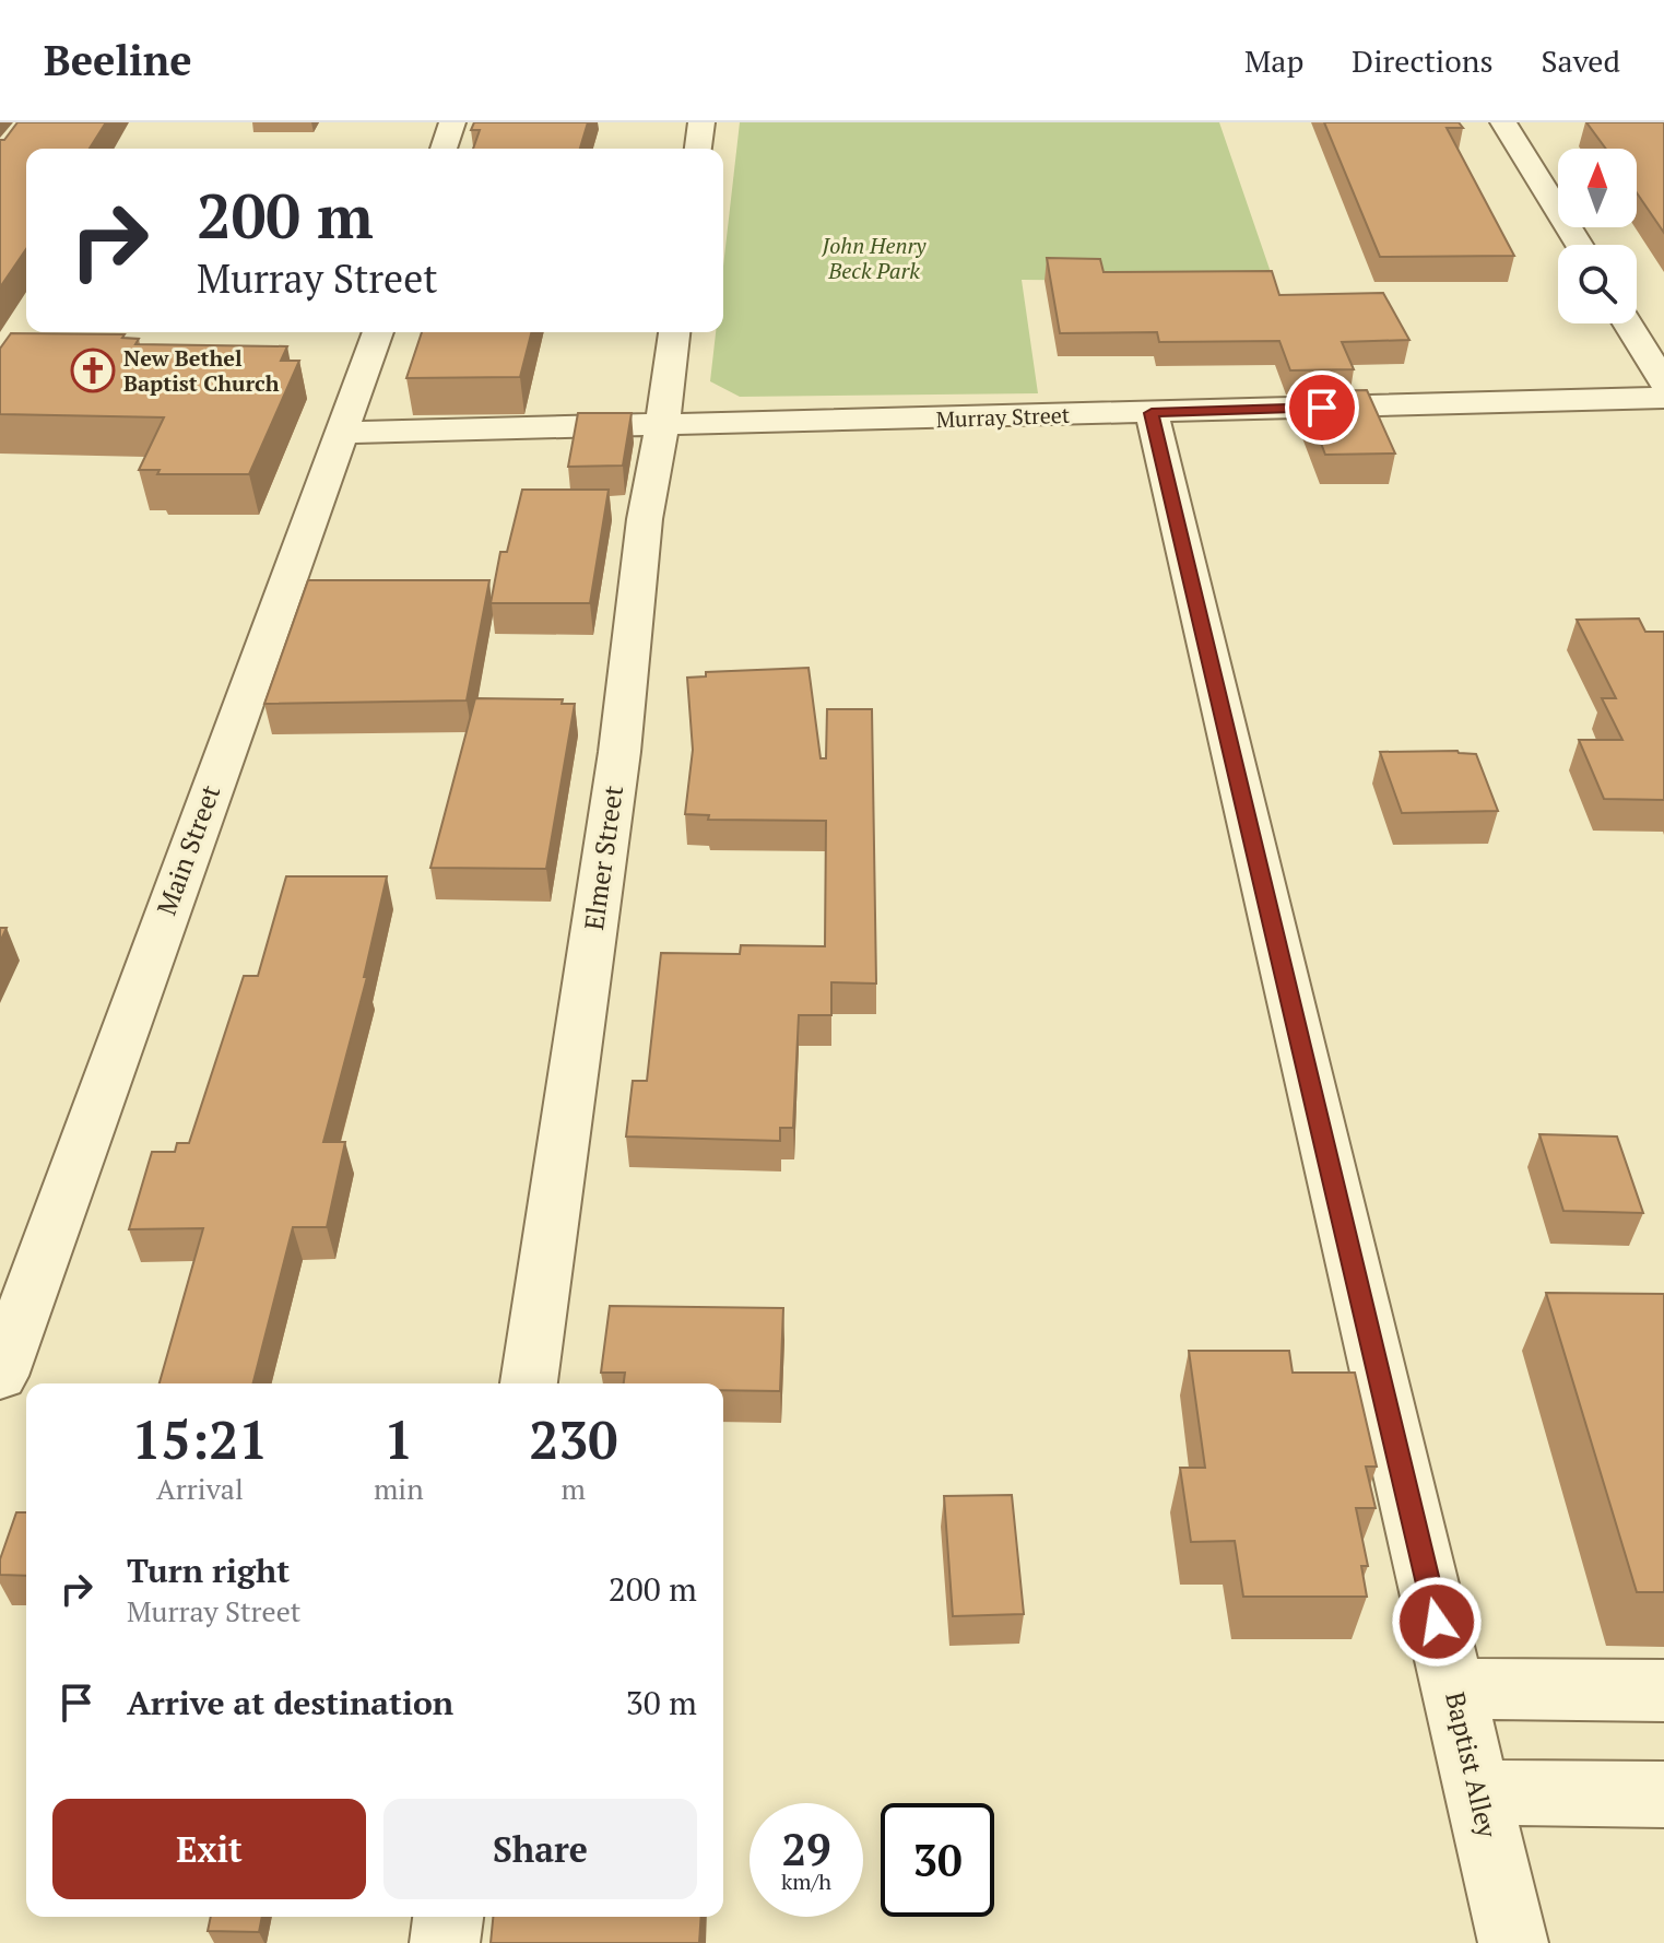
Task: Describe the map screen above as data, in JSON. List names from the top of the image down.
{
  "streets": {
    "street": [
      "Murray Street",
      "Main Street",
      "Elmer Street",
      "Baptist Alley"
    ]
  },
  "crossings": [
    ["Murray Street", "Main Street"],
    ["Murray Street", "Elmer Street"],
    ["Murray Street", "Baptist Alley"]
  ],
  "parks": ["John Henry Beck Park"],
  "places": {
    "church": ["New Bethel Baptist Church"]
  },
  "north": "top",
  "page": {
    "header": "Beeline",
    "nav": ["Map", "Directions", "Saved"],
    "turn": ["200 m", "Murray Street"],
    "eta": [
      "15:21",
      "Arrival",
      "1",
      "min",
      "230",
      "m"
    ],
    "list": [
      {
        "name": "Turn right",
        "note": "Murray Street",
        "value": "200 m"
      },
      {
        "name": "Arrive at destination",
        "value": "30 m"
      }
    ],
    "buttons": ["Exit", "Share"],
    "speed": "29 km/h",
    "limit": "30"
  }
}
